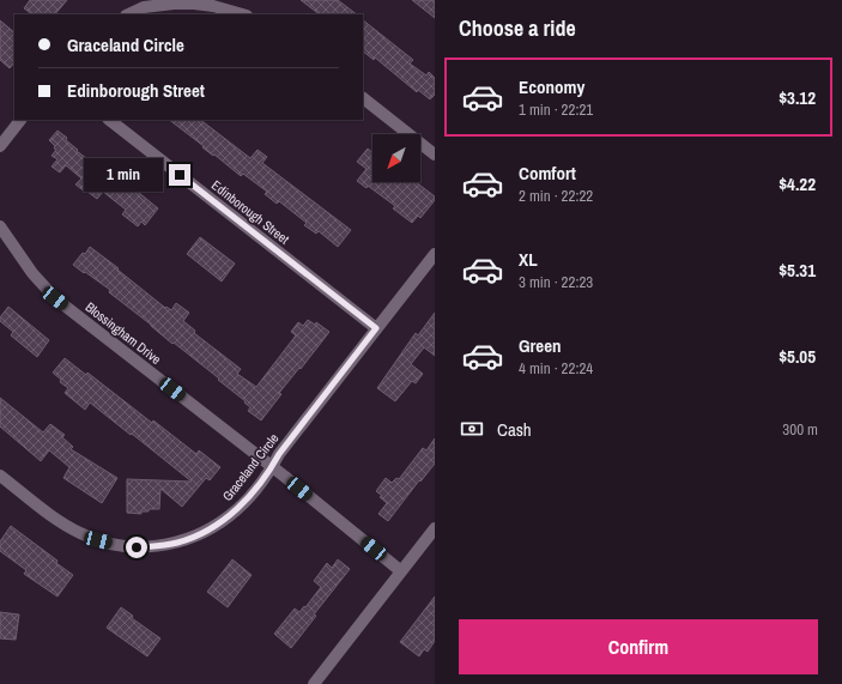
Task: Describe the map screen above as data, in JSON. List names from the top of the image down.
{
  "streets": {
    "street": ["Edinborough Street", "Blossingham Drive", "Graceland Circle"]
  },
  "crossings": [
    ["Edinborough Street", "Graceland Circle"],
    ["Blossingham Drive", "Graceland Circle"]
  ],
  "north": "bottom left",
  "page": {
    "heading": "Choose a ride",
    "banner": ["Graceland Circle", "Edinborough Street"],
    "list": [
      {
        "name": "Economy",
        "note": "1 min · 22:21",
        "value": "$3.12"
      },
      {
        "name": "Comfort",
        "note": "2 min · 22:22",
        "value": "$4.22"
      },
      {
        "name": "XL",
        "note": "3 min · 22:23",
        "value": "$5.31"
      },
      {
        "name": "Green",
        "note": "4 min · 22:24",
        "value": "$5.05"
      }
    ],
    "bubble": "1 min",
    "pay": ["Cash", "300 m"],
    "buttons": "Confirm"
  }
}
